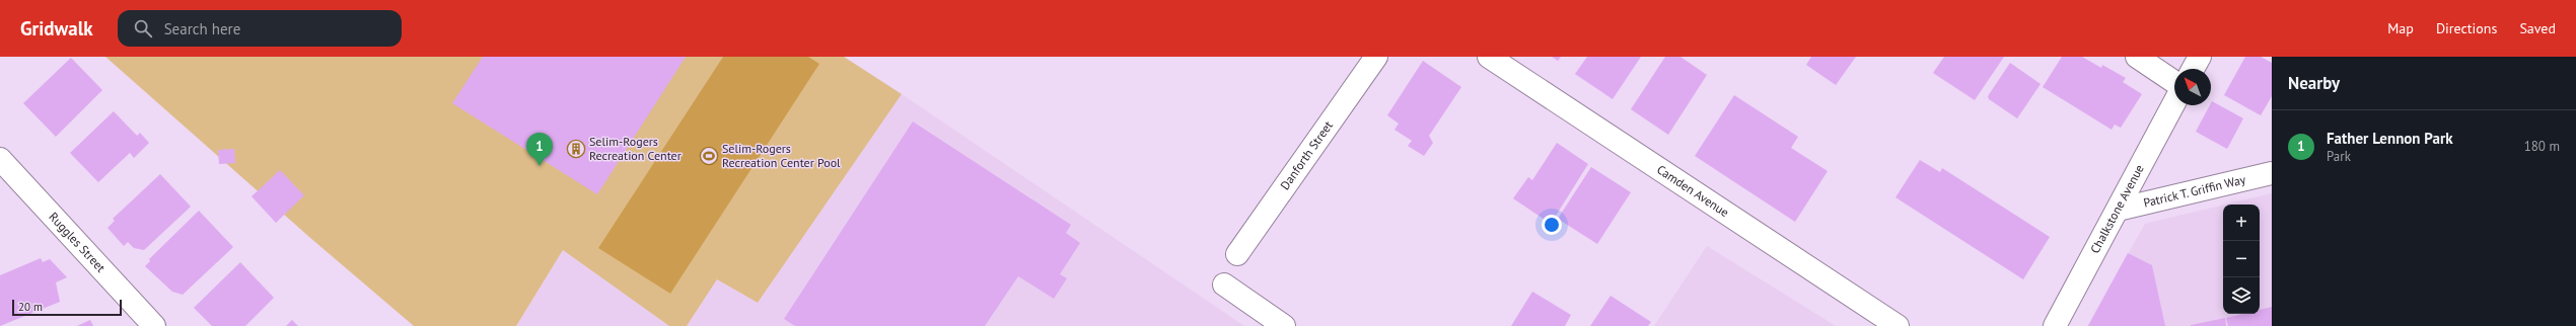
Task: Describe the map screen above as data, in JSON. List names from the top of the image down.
{
  "streets": {
    "street": [
      "Danforth Street",
      "Camden Avenue",
      "Patrick T. Griffin Way",
      "Chalkstone Avenue",
      "Ruggles Street"
    ]
  },
  "crossings": [
    ["Patrick T. Griffin Way", "Chalkstone Avenue"]
  ],
  "places": {
    "building": ["Selim-Rogers Recreation Center"],
    "sports": ["Selim-Rogers Recreation Center Pool"]
  },
  "scale_bar": "20 m",
  "north": "top left",
  "page": {
    "header": "Gridwalk",
    "search": "Search here",
    "nav": ["Map", "Directions", "Saved"],
    "heading": "Nearby",
    "list": [
      {
        "mark": "1",
        "name": "Father Lennon Park",
        "note": "Park",
        "value": "180 m"
      }
    ],
    "pins": "1",
    "map_buttons": ["+", "−"],
    "scale": "20 m"
  }
}
